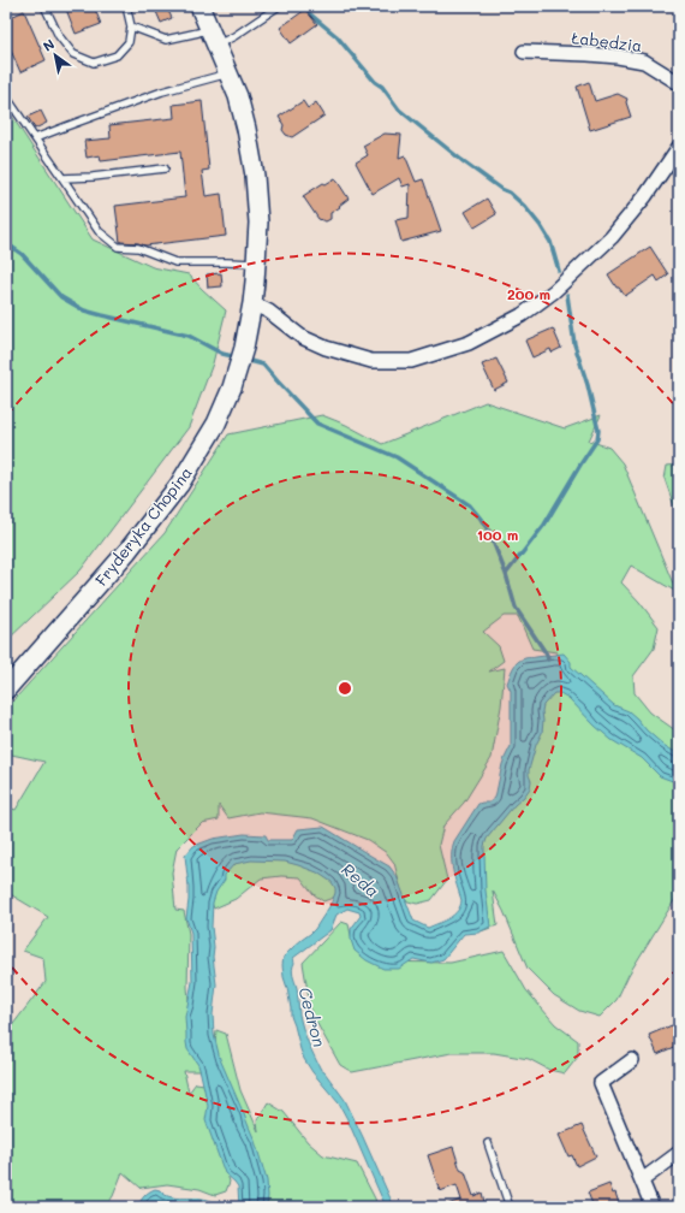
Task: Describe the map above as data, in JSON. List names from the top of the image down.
{
  "streets": {
    "street": ["Łabędzia", "Fryderyka Chopina"]
  },
  "water": ["Reda", "Cedron"],
  "north": "top left",
  "rings": ["200 m", "100 m"]
}
